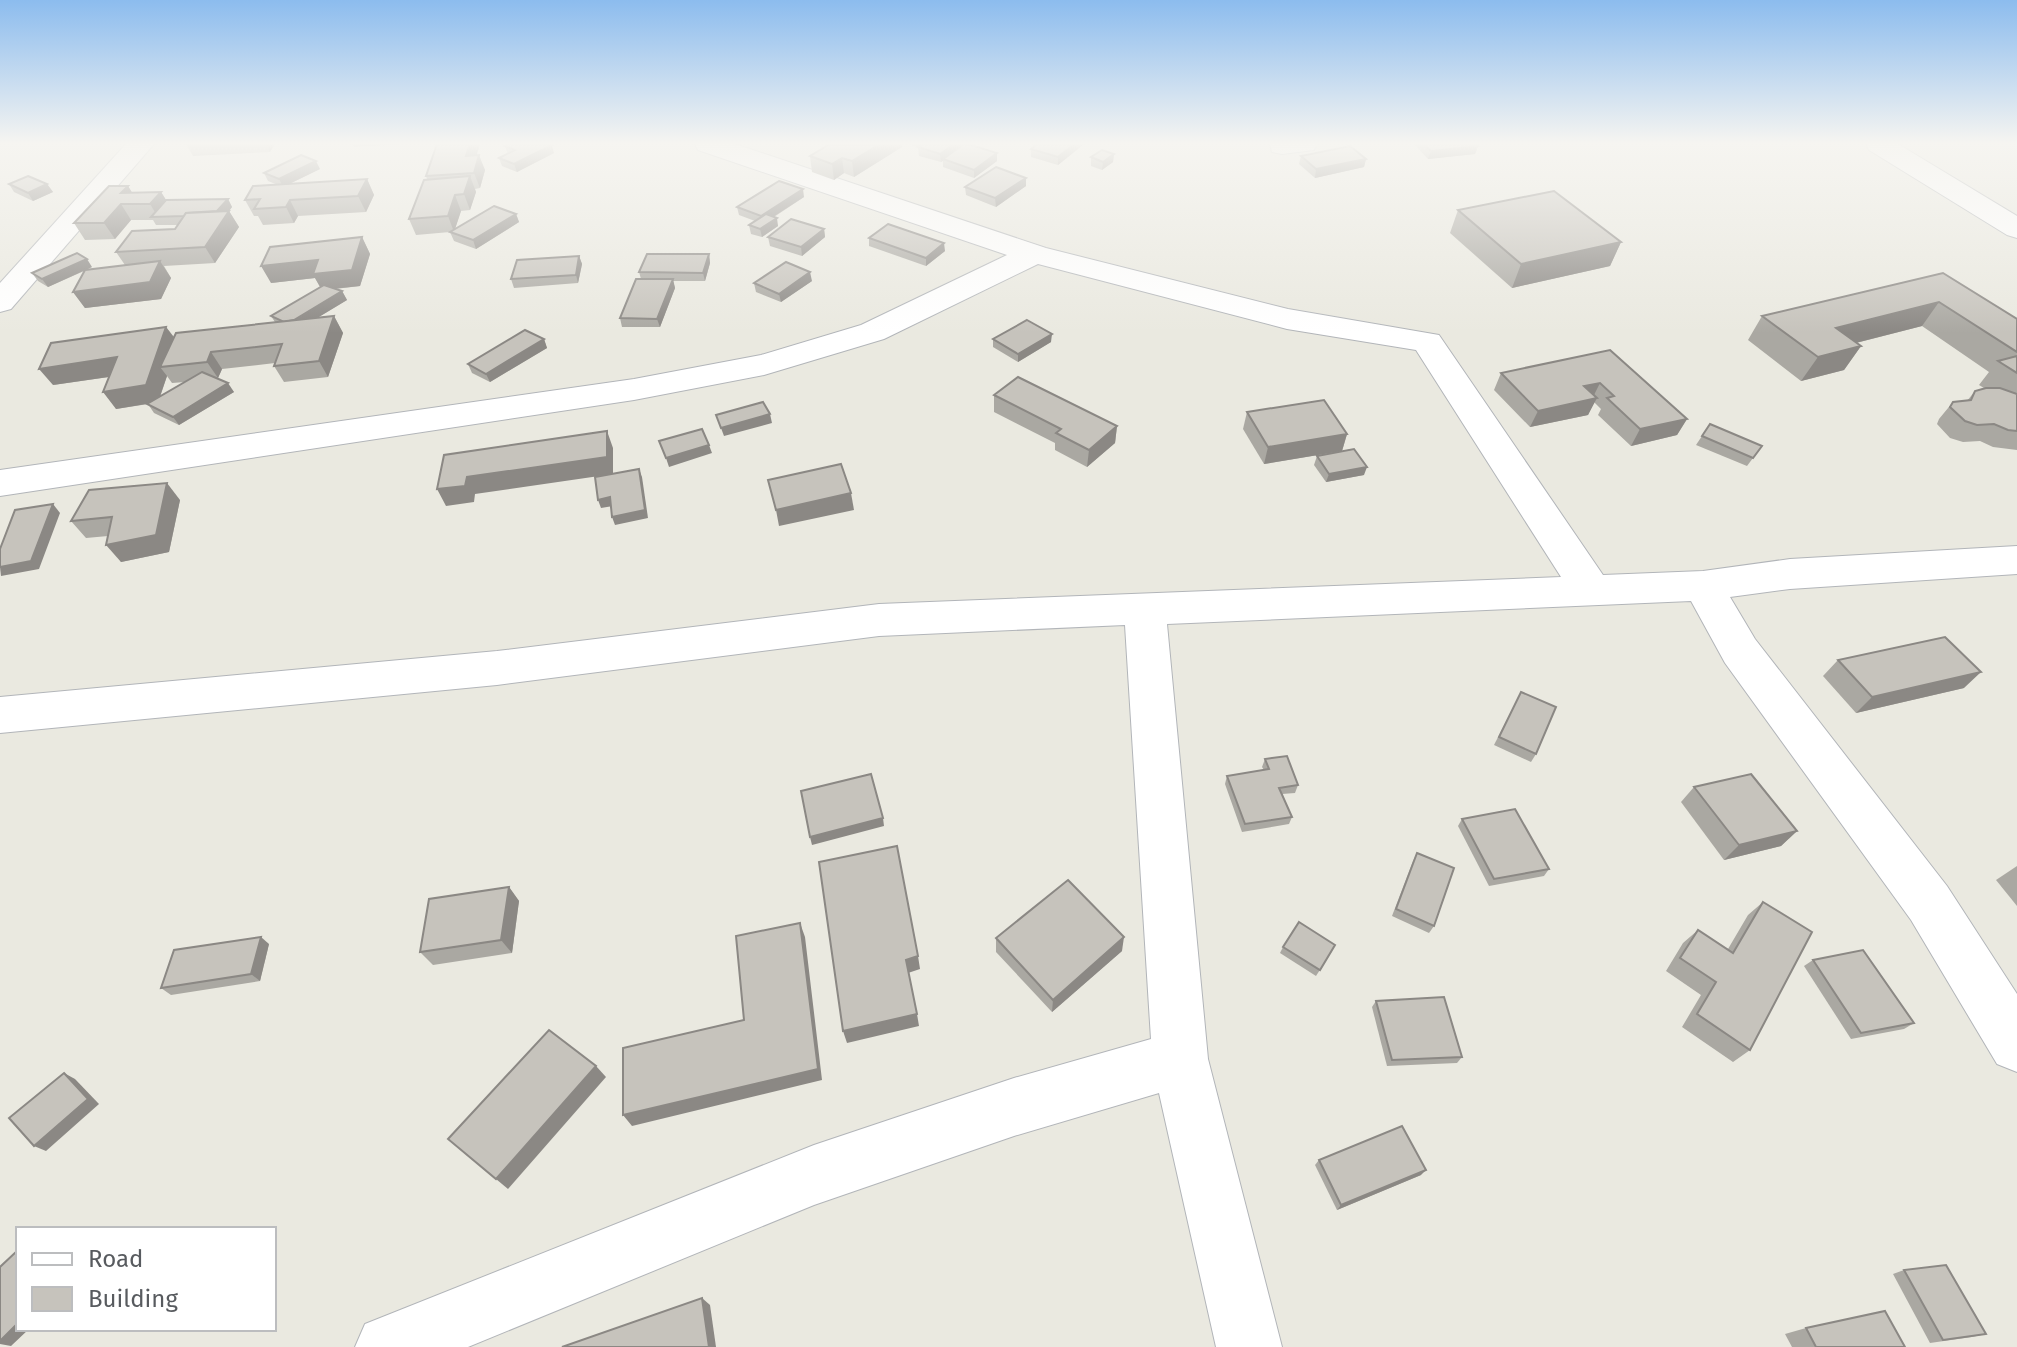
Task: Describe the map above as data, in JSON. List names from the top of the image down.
{
  "legend": ["Road", "Building"]
}
